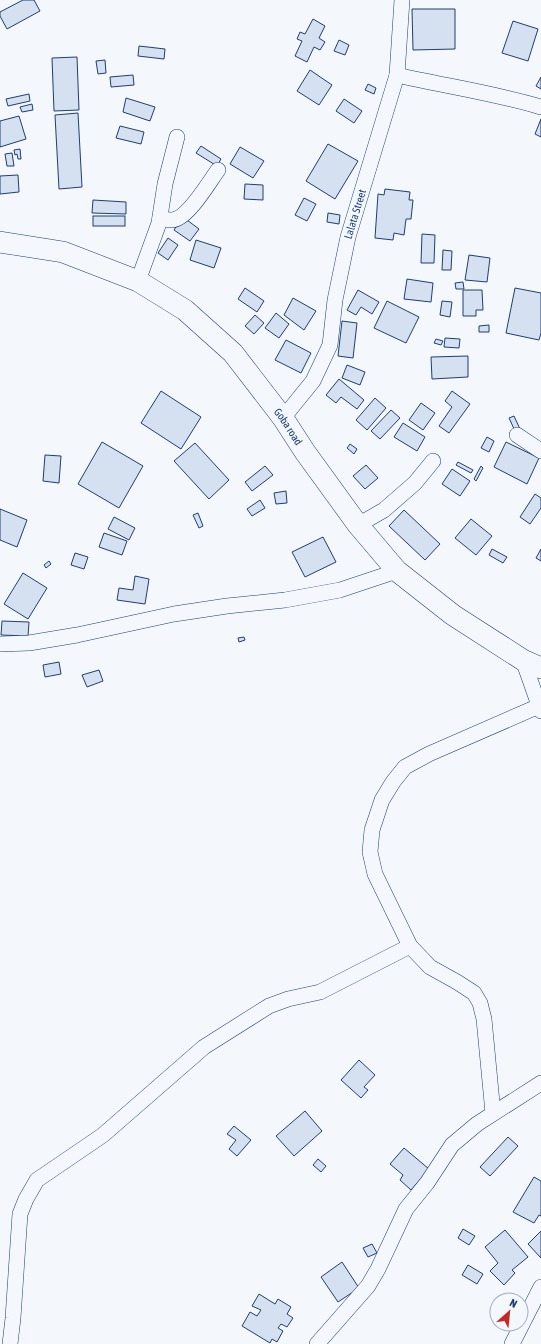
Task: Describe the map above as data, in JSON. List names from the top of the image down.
{
  "streets": {
    "street": ["Lalata Street", "Goba road"]
  },
  "crossings": [
    ["Lalata Street", "Goba road"]
  ],
  "north": "top right"
}
